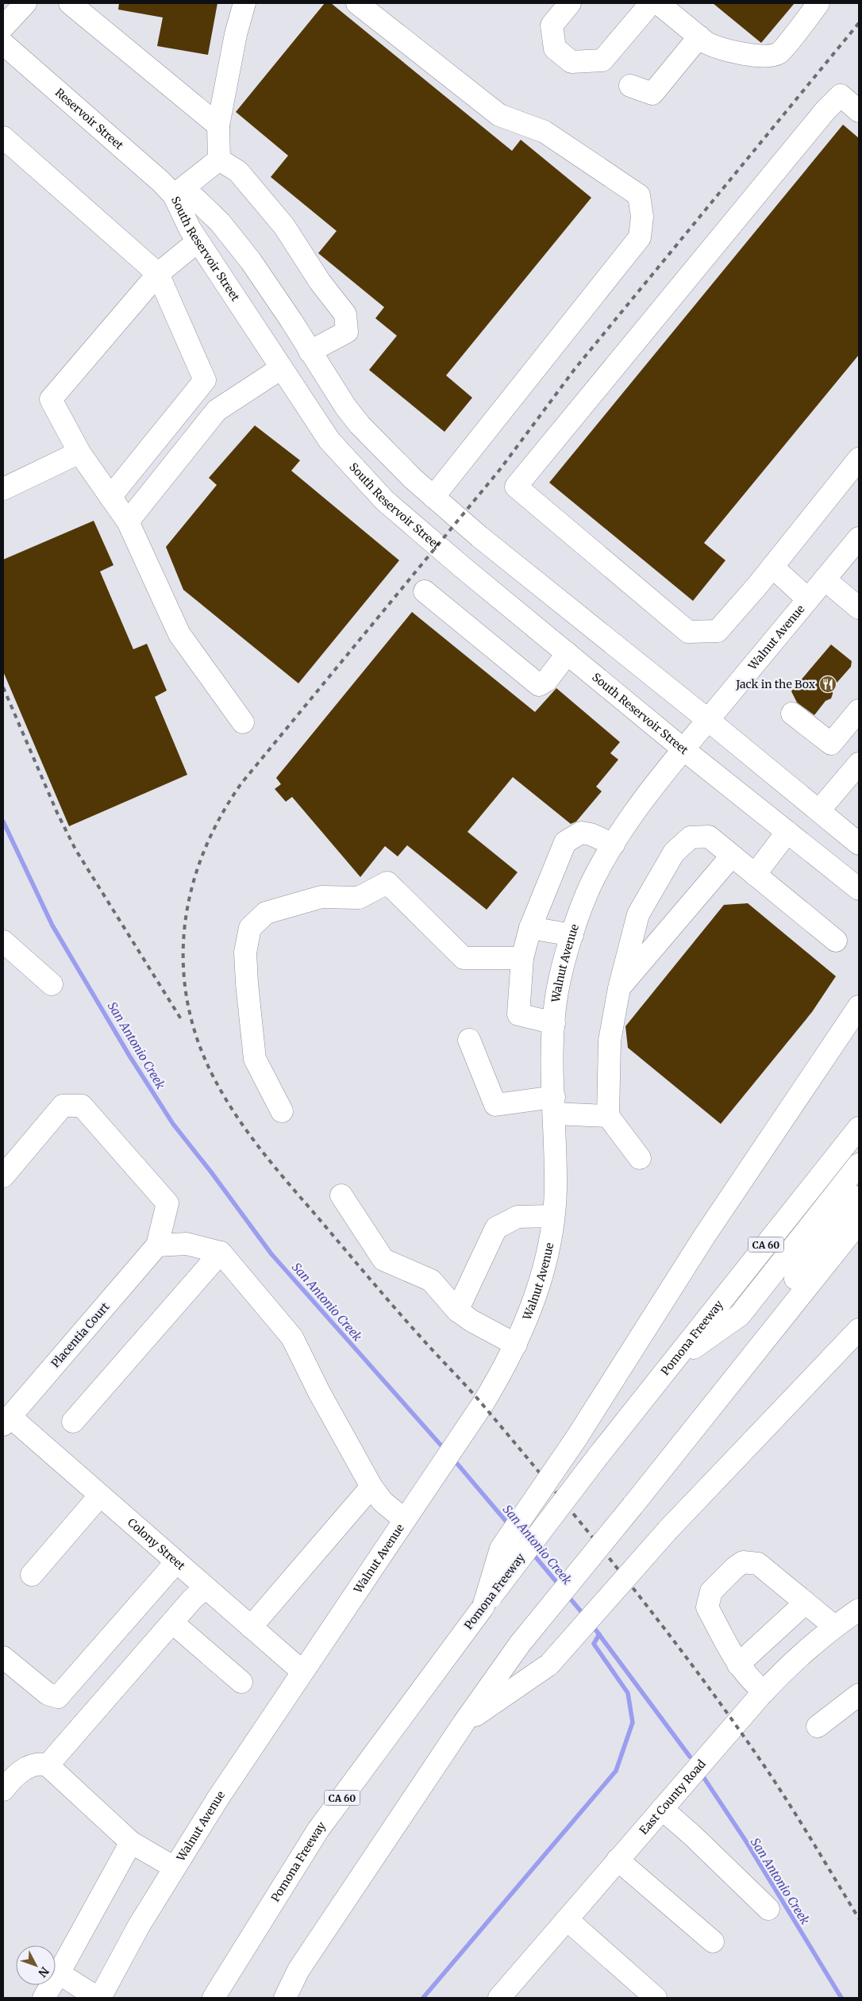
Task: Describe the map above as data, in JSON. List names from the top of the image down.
{
  "streets": {
    "main road": [
      "Reservoir Street",
      "South Reservoir Street",
      "Walnut Avenue",
      "CA 60",
      "Placentia Court",
      "Pomona Freeway",
      "Colony Street",
      "East County Road"
    ]
  },
  "crossings": [
    ["Reservoir Street", "South Reservoir Street"],
    ["South Reservoir Street", "Walnut Avenue"],
    ["Walnut Avenue", "Colony Street"],
    ["Placentia Court", "Colony Street"]
  ],
  "water": ["San Antonio Creek"],
  "places": {
    "restaurant": ["Jack in the Box"]
  },
  "north": "bottom right"
}
